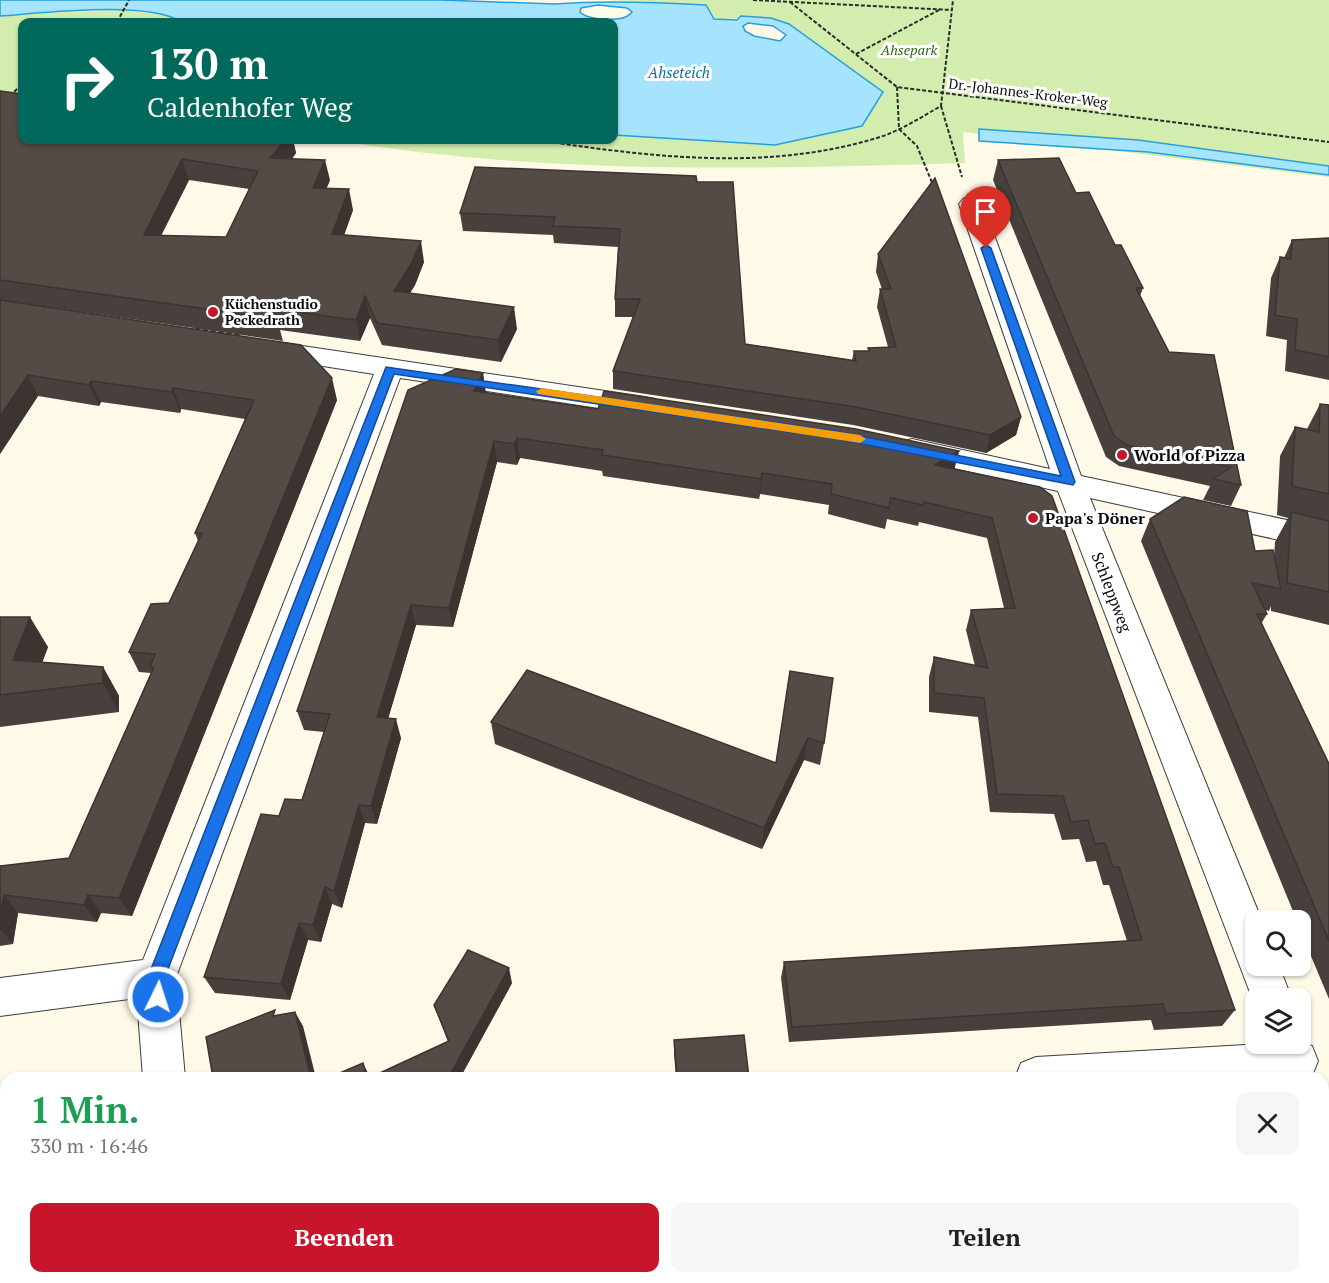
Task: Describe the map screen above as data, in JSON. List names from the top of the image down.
{
  "streets": {
    "street": ["Schleppweg"],
    "path": ["Dr.-Johannes-Kroker-Weg"]
  },
  "water": ["Ahseteich"],
  "parks": ["Ahsepark"],
  "places": ["Küchenstudio Peckedrath", "World of Pizza", "Papa's Döner"],
  "page": {
    "turn": ["130 m", "Caldenhofer Weg"],
    "heading": ["1 Min.", "330 m · 16:46"],
    "buttons": ["Beenden", "Teilen"]
  }
}
